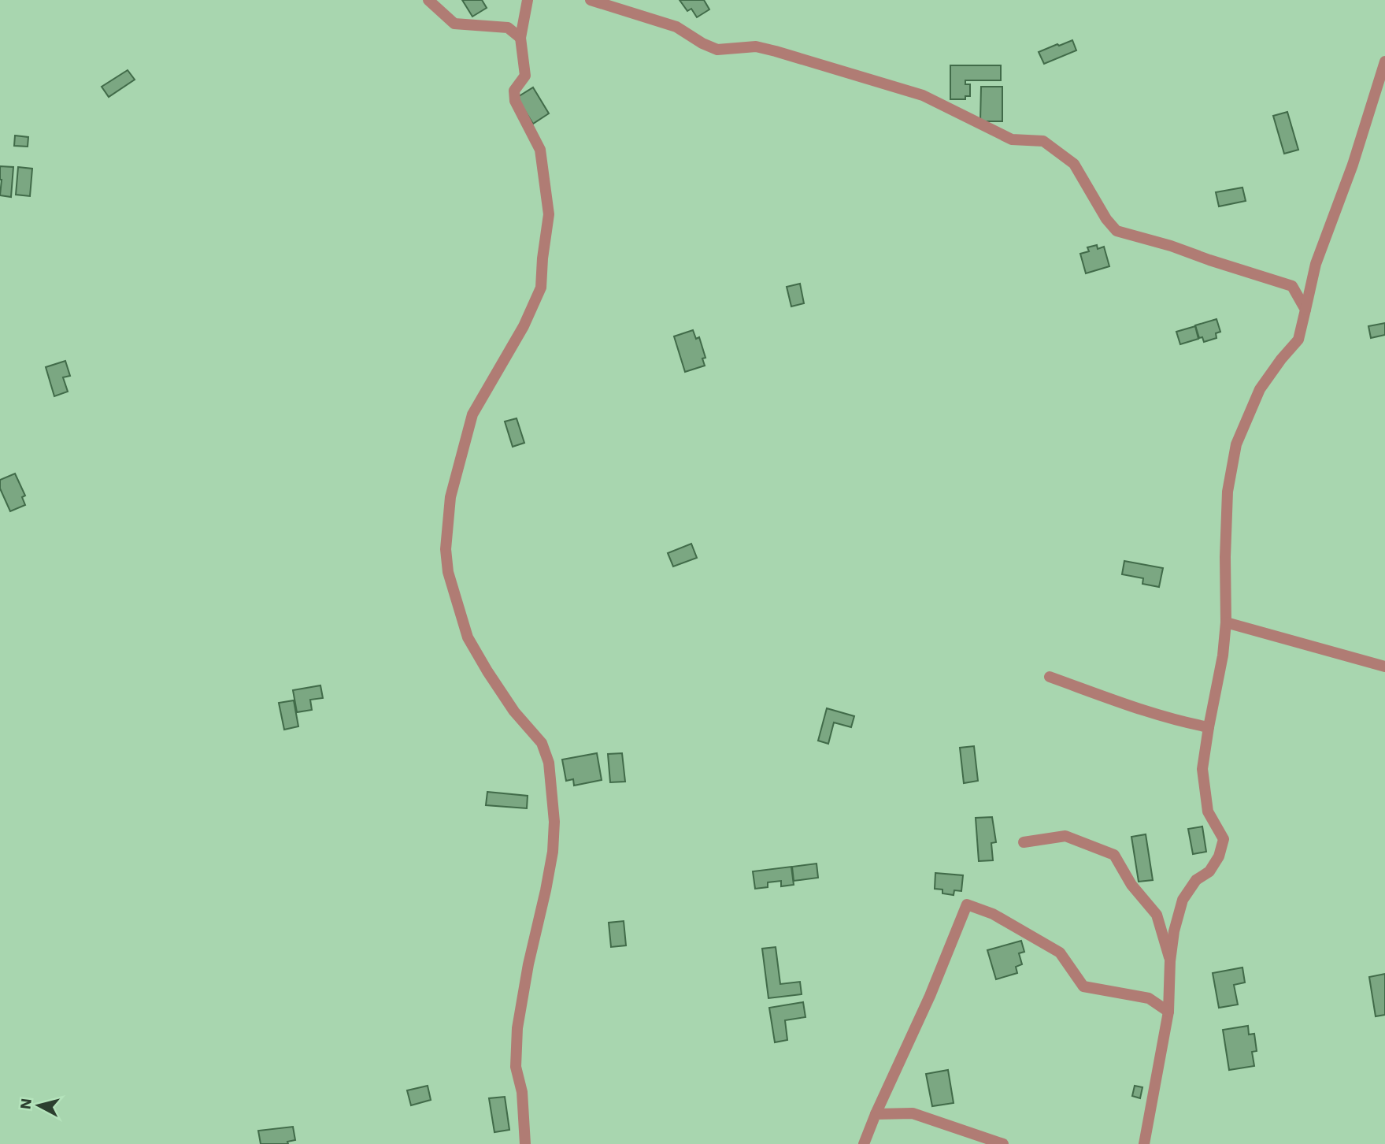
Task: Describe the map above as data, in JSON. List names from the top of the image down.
{
  "north": "left"
}
